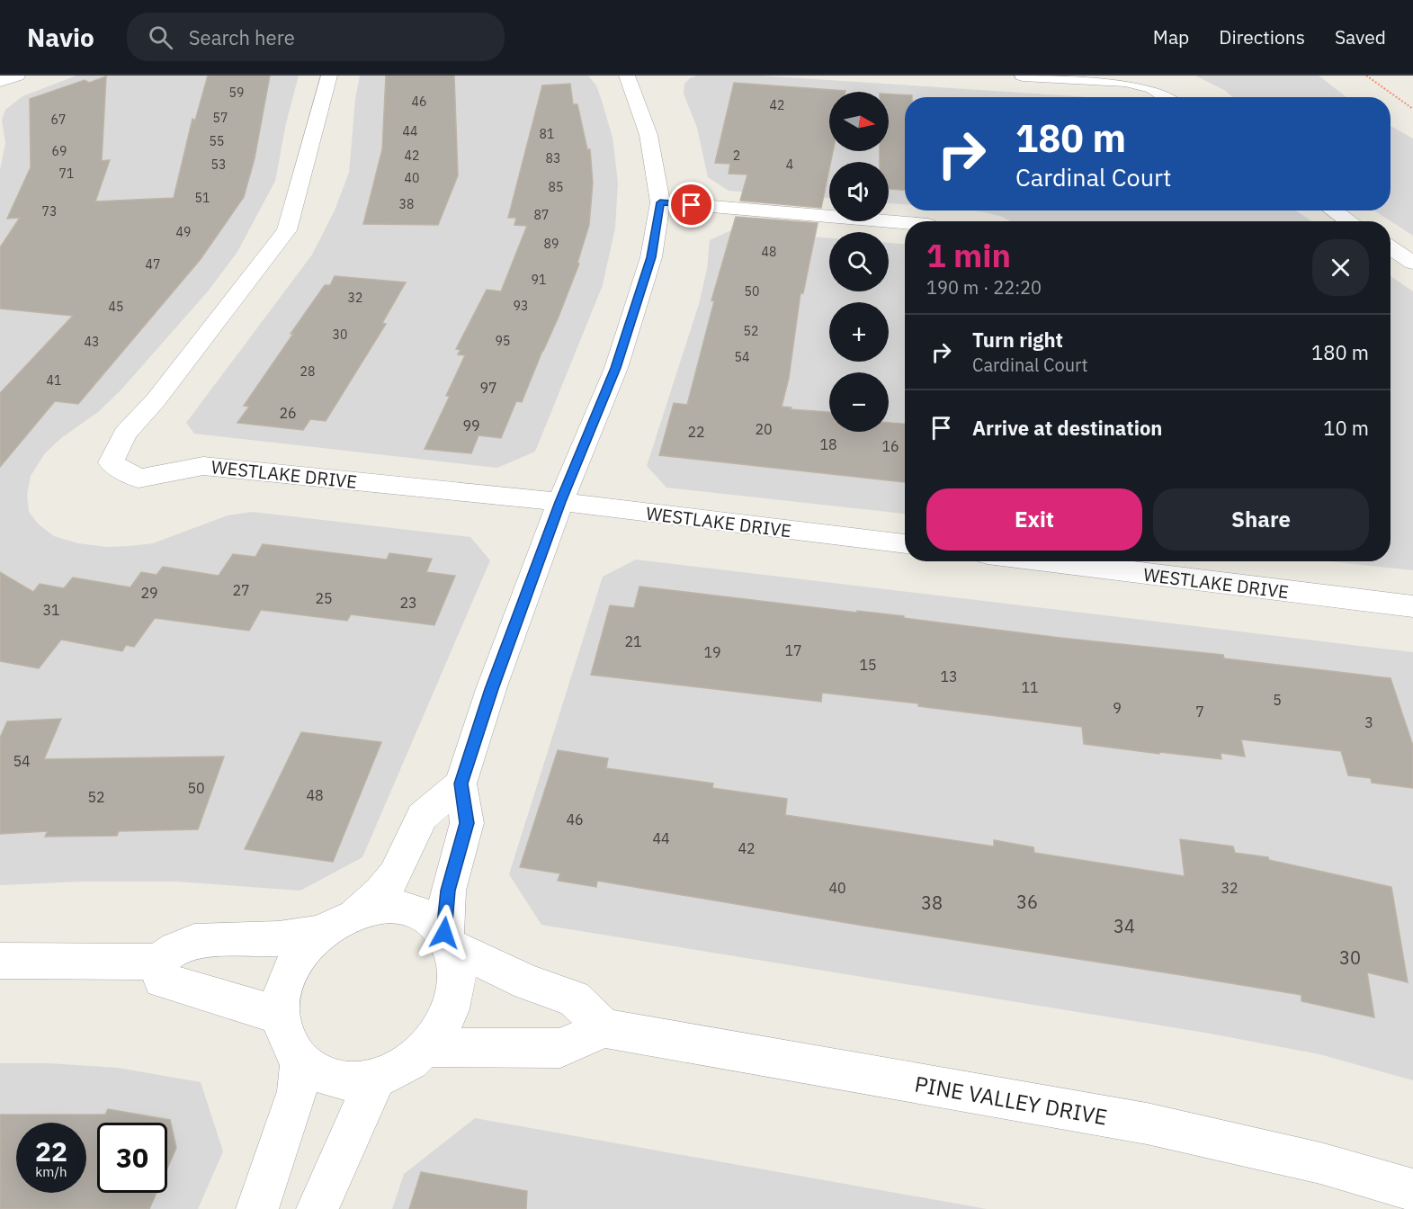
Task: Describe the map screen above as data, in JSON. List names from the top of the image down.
{
  "streets": {
    "street": ["WESTLAKE DRIVE", "PINE VALLEY DRIVE"]
  },
  "house_numbers": [
    "59",
    "46",
    "42",
    "57",
    "67",
    "44",
    "81",
    "55",
    "69",
    "42",
    "2",
    "83",
    "53",
    "4",
    "71",
    "40",
    "85",
    "51",
    "38",
    "73",
    "87",
    "49",
    "89",
    "48",
    "47",
    "91",
    "50",
    "32",
    "93",
    "45",
    "52",
    "30",
    "95",
    "43",
    "54",
    "28",
    "41",
    "97",
    "26",
    "99",
    "20",
    "22",
    "18",
    "16",
    "27",
    "29",
    "25",
    "23",
    "31",
    "21",
    "17",
    "19",
    "15",
    "13",
    "11",
    "5",
    "9",
    "7",
    "3",
    "54",
    "50",
    "48",
    "52",
    "46",
    "44",
    "42",
    "40",
    "32",
    "36",
    "38",
    "34",
    "30"
  ],
  "north": "right",
  "page": {
    "header": "Navio",
    "search": "Search here",
    "nav": ["Map", "Directions", "Saved"],
    "map_buttons": ["+", "−"],
    "turn": ["180 m", "Cardinal Court"],
    "heading": ["1 min", "190 m · 22:20"],
    "list": [
      {
        "name": "Turn right",
        "note": "Cardinal Court",
        "value": "180 m"
      },
      {
        "name": "Arrive at destination",
        "value": "10 m"
      }
    ],
    "buttons": ["Exit", "Share"],
    "speed": "22 km/h",
    "limit": "30"
  }
}
